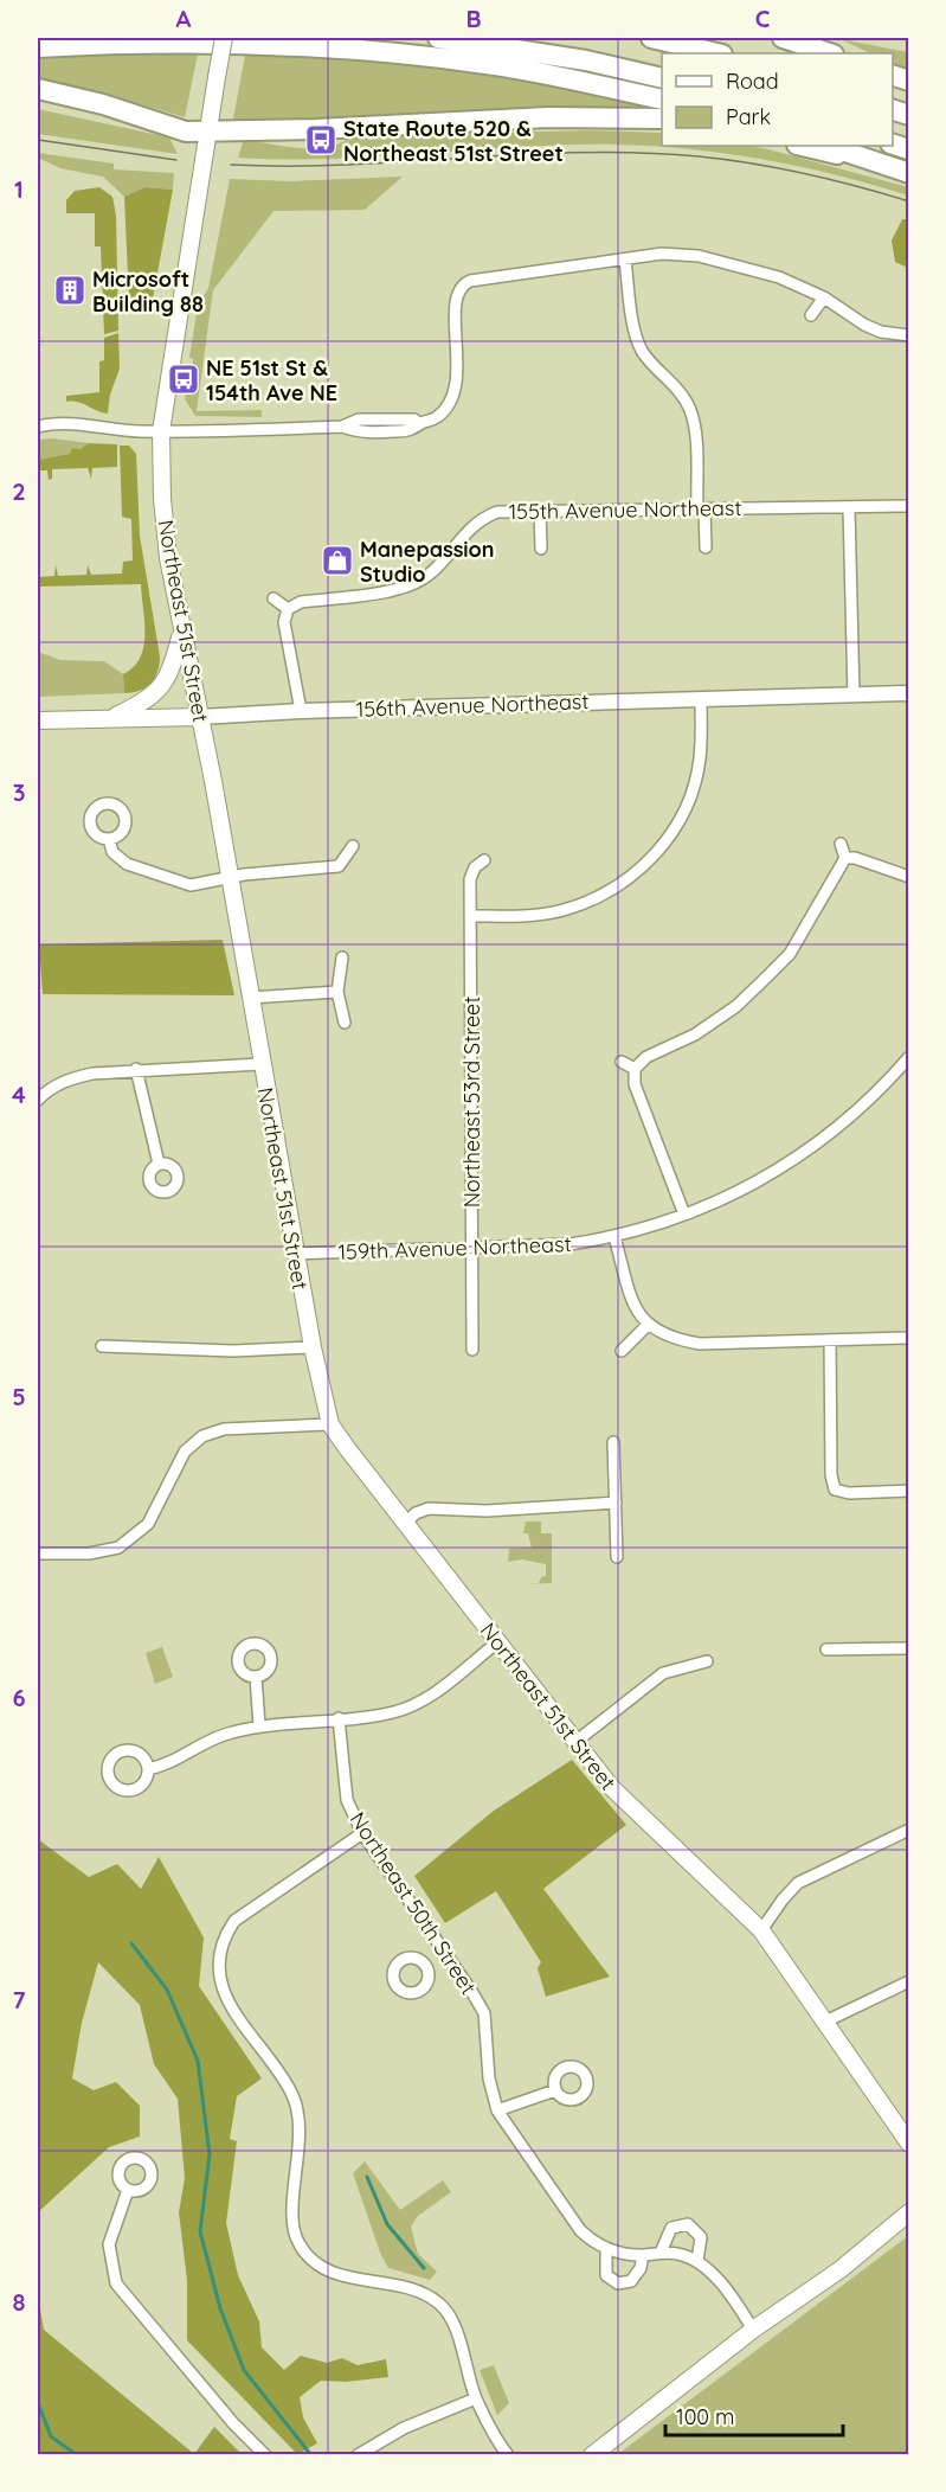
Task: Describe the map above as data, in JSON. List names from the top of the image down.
{
  "streets": {
    "main road": ["Northeast 51st Street", "156th Avenue Northeast"],
    "street": [
      "155th Avenue Northeast",
      "Northeast 53rd Street",
      "159th Avenue Northeast",
      "Northeast 50th Street"
    ]
  },
  "crossings": [
    ["Northeast 51st Street", "156th Avenue Northeast"],
    ["Northeast 51st Street", "159th Avenue Northeast"],
    ["Northeast 53rd Street", "159th Avenue Northeast"]
  ],
  "places": {
    "bus stop": ["State Route 520 & Northeast 51st Street", "NE 51st St & 154th Ave NE"],
    "building": ["Microsoft Building 88"],
    "shop": ["Manepassion Studio"]
  },
  "legend": ["Road", "Park"],
  "scale_bar": "100 m",
  "grid": {
    "columns": ["A", "B", "C"],
    "rows": [
      "1",
      "2",
      "3",
      "4",
      "5",
      "6",
      "7",
      "8"
    ]
  }
}
